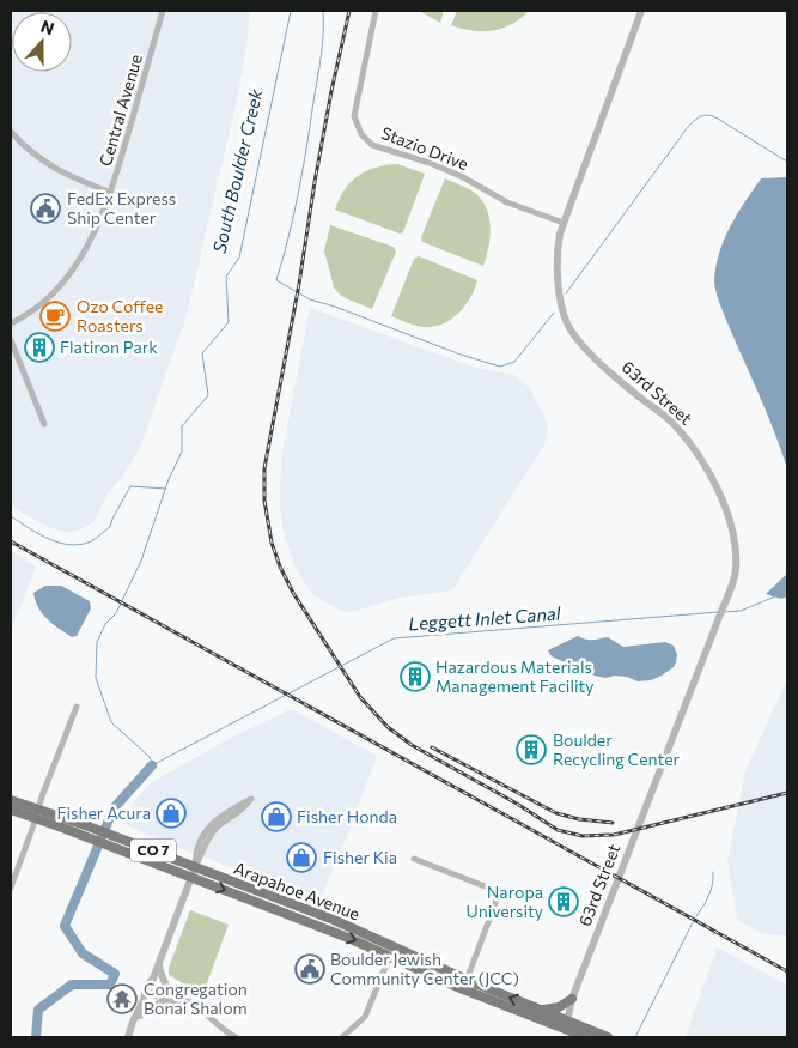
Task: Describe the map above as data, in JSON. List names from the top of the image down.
{
  "streets": {
    "main road": ["CO 7", "Arapahoe Avenue"],
    "street": ["Central Avenue", "Stazio Drive", "63rd Street"]
  },
  "crossings": [
    ["Stazio Drive", "63rd Street"],
    ["63rd Street", "CO 7"],
    ["63rd Street", "Arapahoe Avenue"],
    ["CO 7", "Arapahoe Avenue"]
  ],
  "water": ["South Boulder Creek", "Leggett Inlet Canal"],
  "places": {
    "public building": ["FedEx Express Ship Center", "Boulder Jewish Community Center (JCC)"],
    "cafe": ["Ozo Coffee Roasters"],
    "building": [
      "Flatiron Park",
      "Hazardous Materials Management Facility",
      "Boulder Recycling Center",
      "Naropa University"
    ],
    "shop": ["Fisher Acura", "Fisher Honda", "Fisher Kia"],
    "temple": ["Congregation Bonai Shalom"]
  },
  "north": "top"
}
